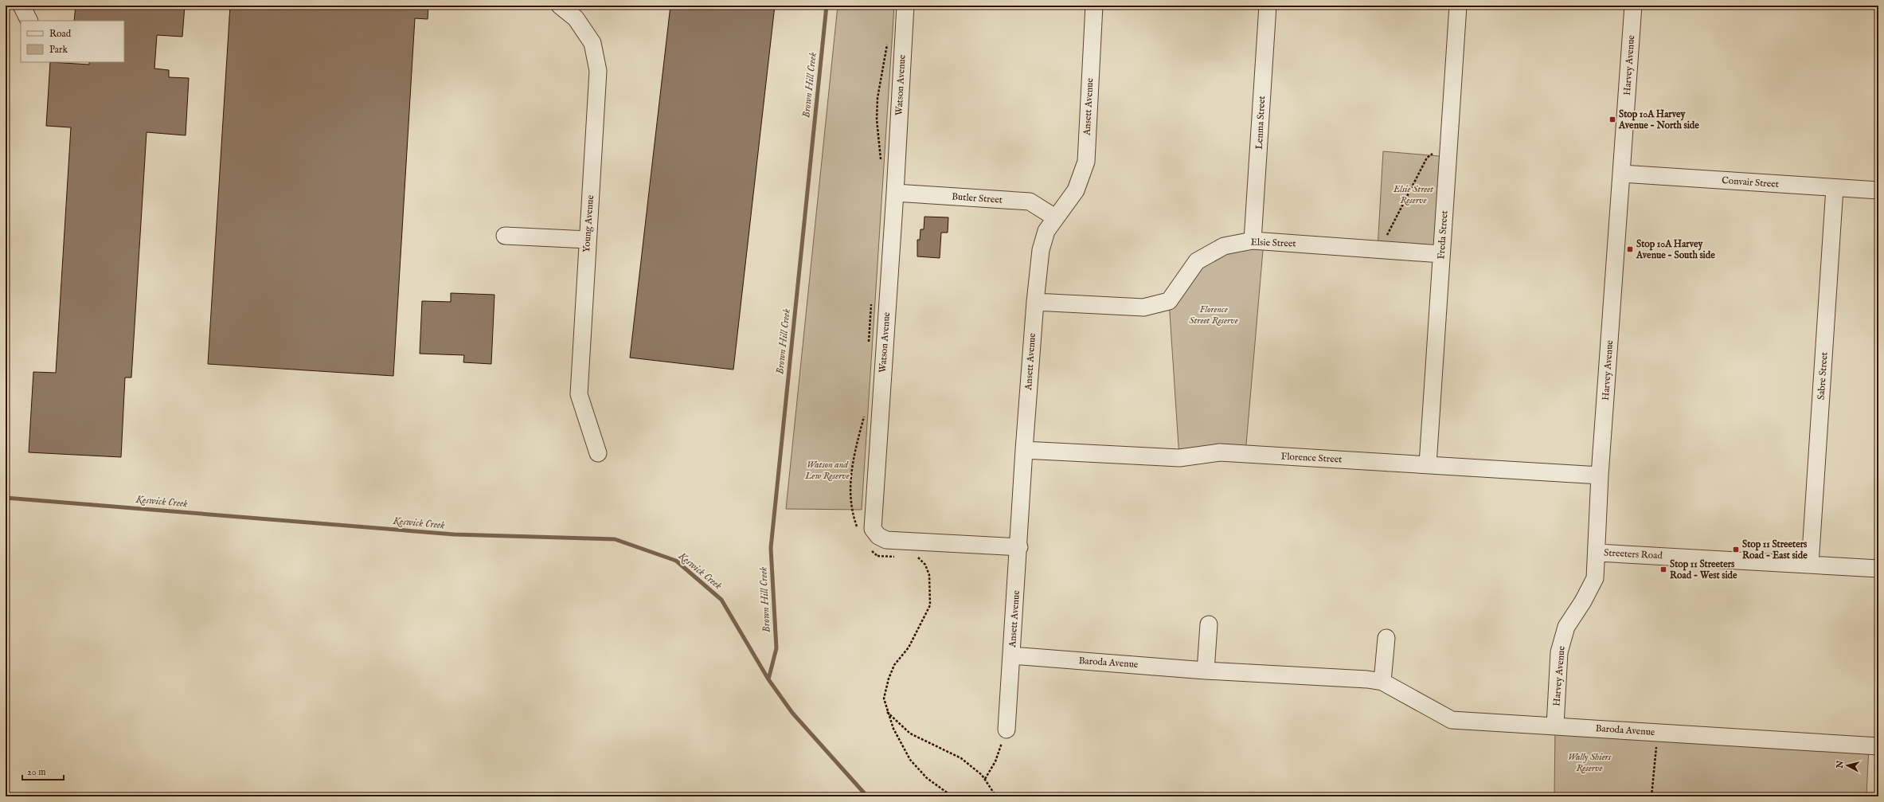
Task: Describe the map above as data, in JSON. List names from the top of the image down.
{
  "streets": {
    "street": [
      "Harvey Avenue",
      "Watson Avenue",
      "Ansett Avenue",
      "Lenma Street",
      "Convair Street",
      "Butler Street",
      "Young Avenue",
      "Freda Street",
      "Elsie Street",
      "Sabre Street",
      "Florence Street",
      "Streeters Road",
      "Baroda Avenue"
    ]
  },
  "crossings": [
    ["Harvey Avenue", "Convair Street"],
    ["Harvey Avenue", "Florence Street"],
    ["Harvey Avenue", "Streeters Road"],
    ["Harvey Avenue", "Baroda Avenue"],
    ["Watson Avenue", "Butler Street"],
    ["Ansett Avenue", "Butler Street"],
    ["Ansett Avenue", "Elsie Street"],
    ["Ansett Avenue", "Florence Street"],
    ["Ansett Avenue", "Baroda Avenue"],
    ["Lenma Street", "Elsie Street"],
    ["Convair Street", "Sabre Street"],
    ["Freda Street", "Elsie Street"],
    ["Freda Street", "Florence Street"],
    ["Sabre Street", "Streeters Road"]
  ],
  "water": ["Brown Hill Creek", "Keswick Creek"],
  "parks": [
    "Elsie Street Reserve",
    "Florence Street Reserve",
    "Watson and Lew Reserve",
    "Wally Shiers Reserve"
  ],
  "places": {
    "transit": [
      "Stop 10A Harvey Avenue - North side",
      "Stop 10A Harvey Avenue - South side",
      "Stop 11 Streeters Road - East side",
      "Stop 11 Streeters Road - West side"
    ]
  },
  "legend": ["Road", "Park"],
  "scale_bar": "20 m",
  "north": "left"
}
